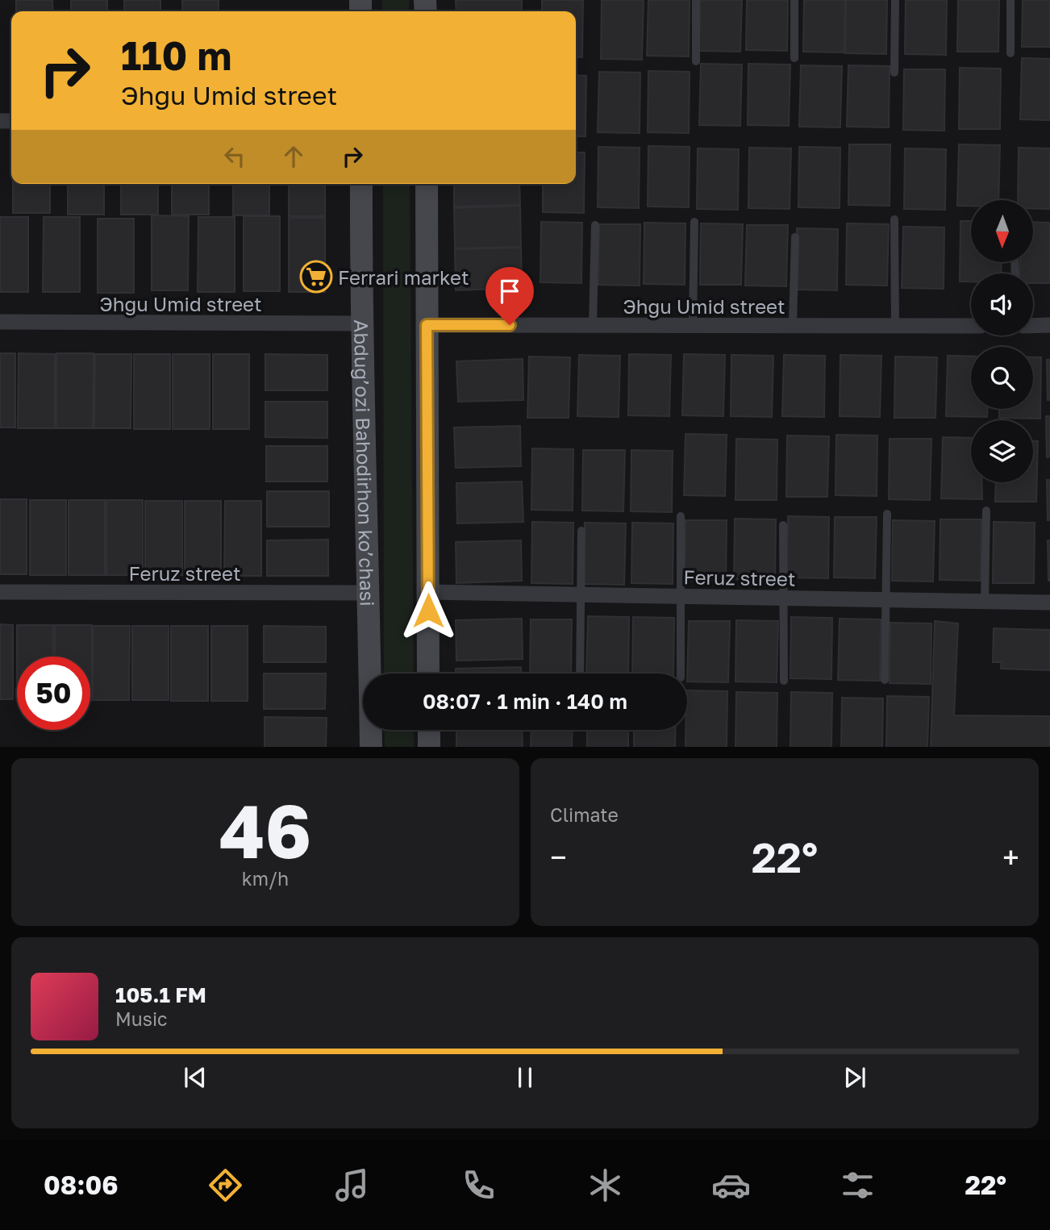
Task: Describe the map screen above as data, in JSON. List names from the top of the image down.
{
  "streets": {
    "main road": ["Abdug’ozi Bahodirhon ko’chasi"],
    "street": ["Эhgu Umid street", "Feruz street"]
  },
  "crossings": [
    ["Эhgu Umid street", "Abdug’ozi Bahodirhon ko’chasi"],
    ["Abdug’ozi Bahodirhon ko’chasi", "Feruz street"]
  ],
  "places": {
    "supermarket": ["Ferrari market"]
  },
  "north": "bottom",
  "page": {
    "turn": ["110 m", "Эhgu Umid street"],
    "limit": "50",
    "trip": "08:07 · 1 min · 140 m",
    "tile": [
      ["46", "km/h"],
      "Climate"
    ],
    "heat": ["−", "22°", "+"],
    "song": ["105.1 FM", "Music"],
    "tabs": ["08:06", "22°"]
  }
}
